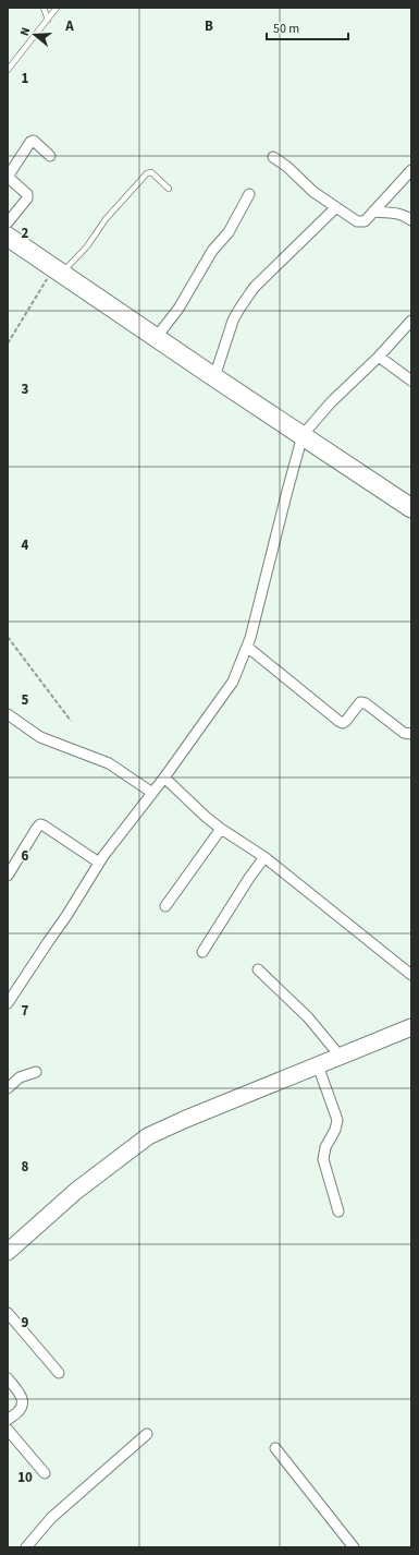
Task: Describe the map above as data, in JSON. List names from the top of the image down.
{
  "scale_bar": "50 m",
  "north": "left",
  "grid": {
    "columns": ["A", "B"],
    "rows": [
      "1",
      "2",
      "3",
      "4",
      "5",
      "6",
      "7",
      "8",
      "9",
      "10"
    ]
  }
}
